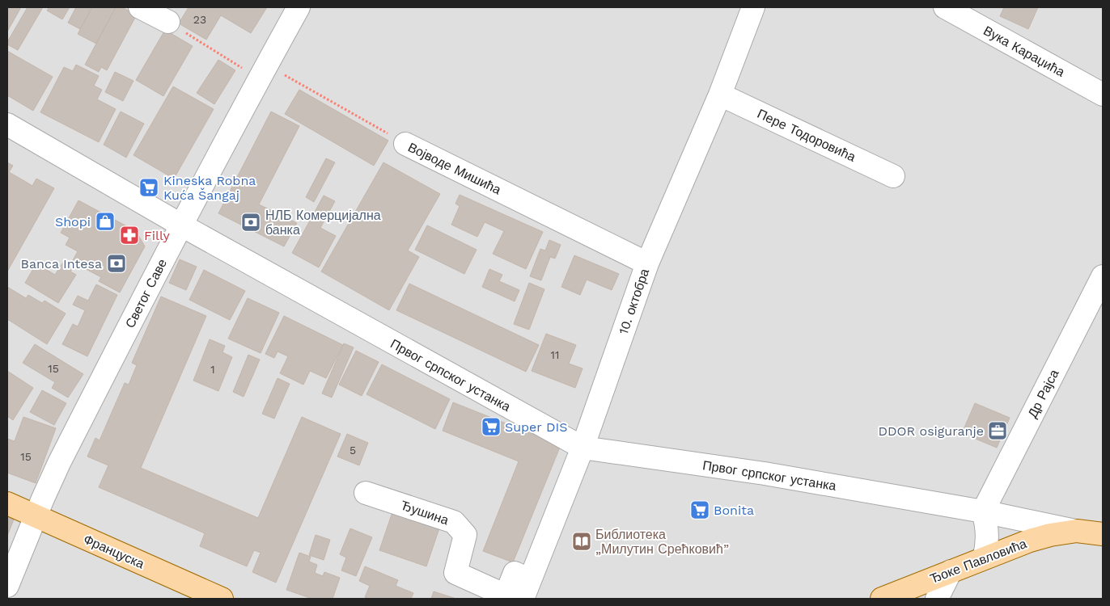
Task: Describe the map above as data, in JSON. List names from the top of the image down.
{
  "streets": {
    "main road": ["Првог српског устанка", "Француска", "Ђоке Павловића"],
    "street": [
      "Вука Караџића",
      "Пере Тодоровића",
      "Војводе Мишића",
      "Светог Саве",
      "10. октобра",
      "Др Рајса",
      "Ђушина"
    ]
  },
  "crossings": [
    ["Пере Тодоровића", "10. октобра"],
    ["Војводе Мишића", "Светог Саве"],
    ["Војводе Мишића", "10. октобра"],
    ["Светог Саве", "Првог српског устанка"],
    ["Светог Саве", "Француска"],
    ["10. октобра", "Првог српског устанка"],
    ["10. октобра", "Ђушина"],
    ["Првог српског устанка", "Др Рајса"],
    ["Првог српског устанка", "Ђоке Павловића"]
  ],
  "places": {
    "supermarket": ["Kineska Robna Kuća Šangaj", "Super DIS", "Bonita"],
    "shop": ["Shopi"],
    "bank": ["НЛБ Комерцијална банка", "Banca Intesa"],
    "pharmacy": ["Filly"],
    "office": ["DDOR osiguranje"],
    "library": ["Библиотека „Милутин Срећковић”"]
  },
  "house_numbers": [
    "23",
    "11",
    "15",
    "1",
    "5",
    "15"
  ]
}
